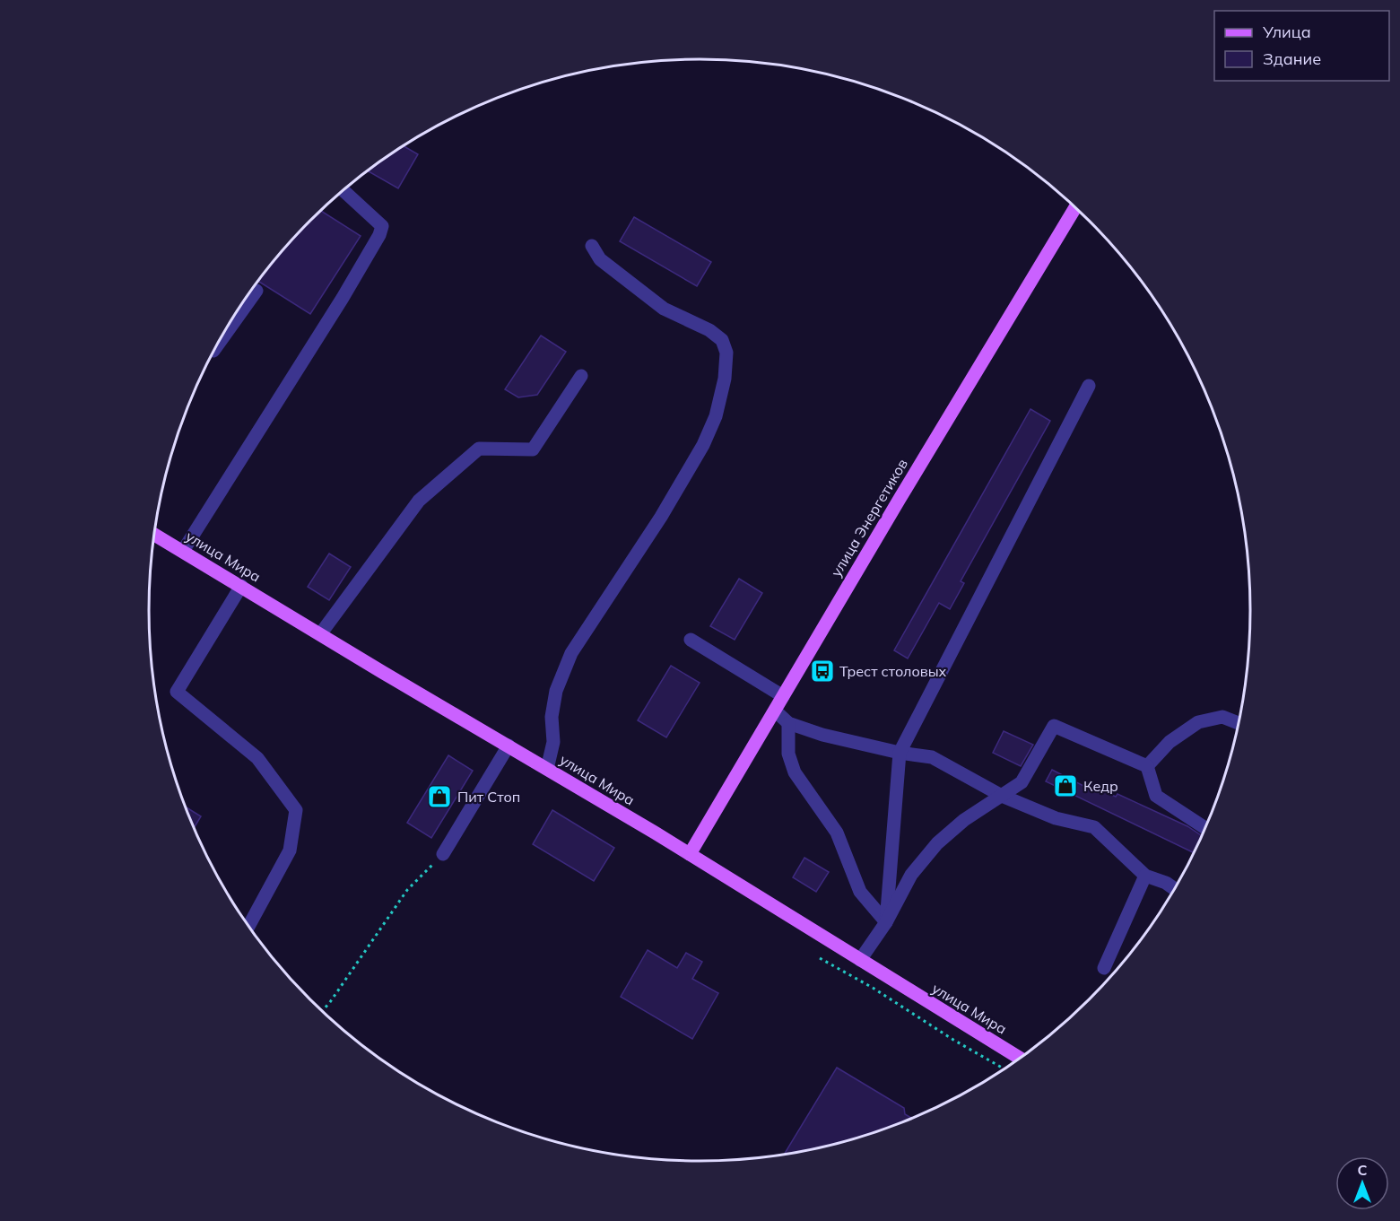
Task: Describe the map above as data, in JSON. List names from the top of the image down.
{
  "streets": {
    "main road": ["улица Энергетиков", "улица Мира"]
  },
  "crossings": [
    ["улица Энергетиков", "улица Мира"]
  ],
  "places": {
    "bus stop": ["Трест столовых"],
    "shop": ["Кедр", "Пит Стоп"]
  },
  "legend": ["Улица", "Здание"],
  "north": "top"
}
